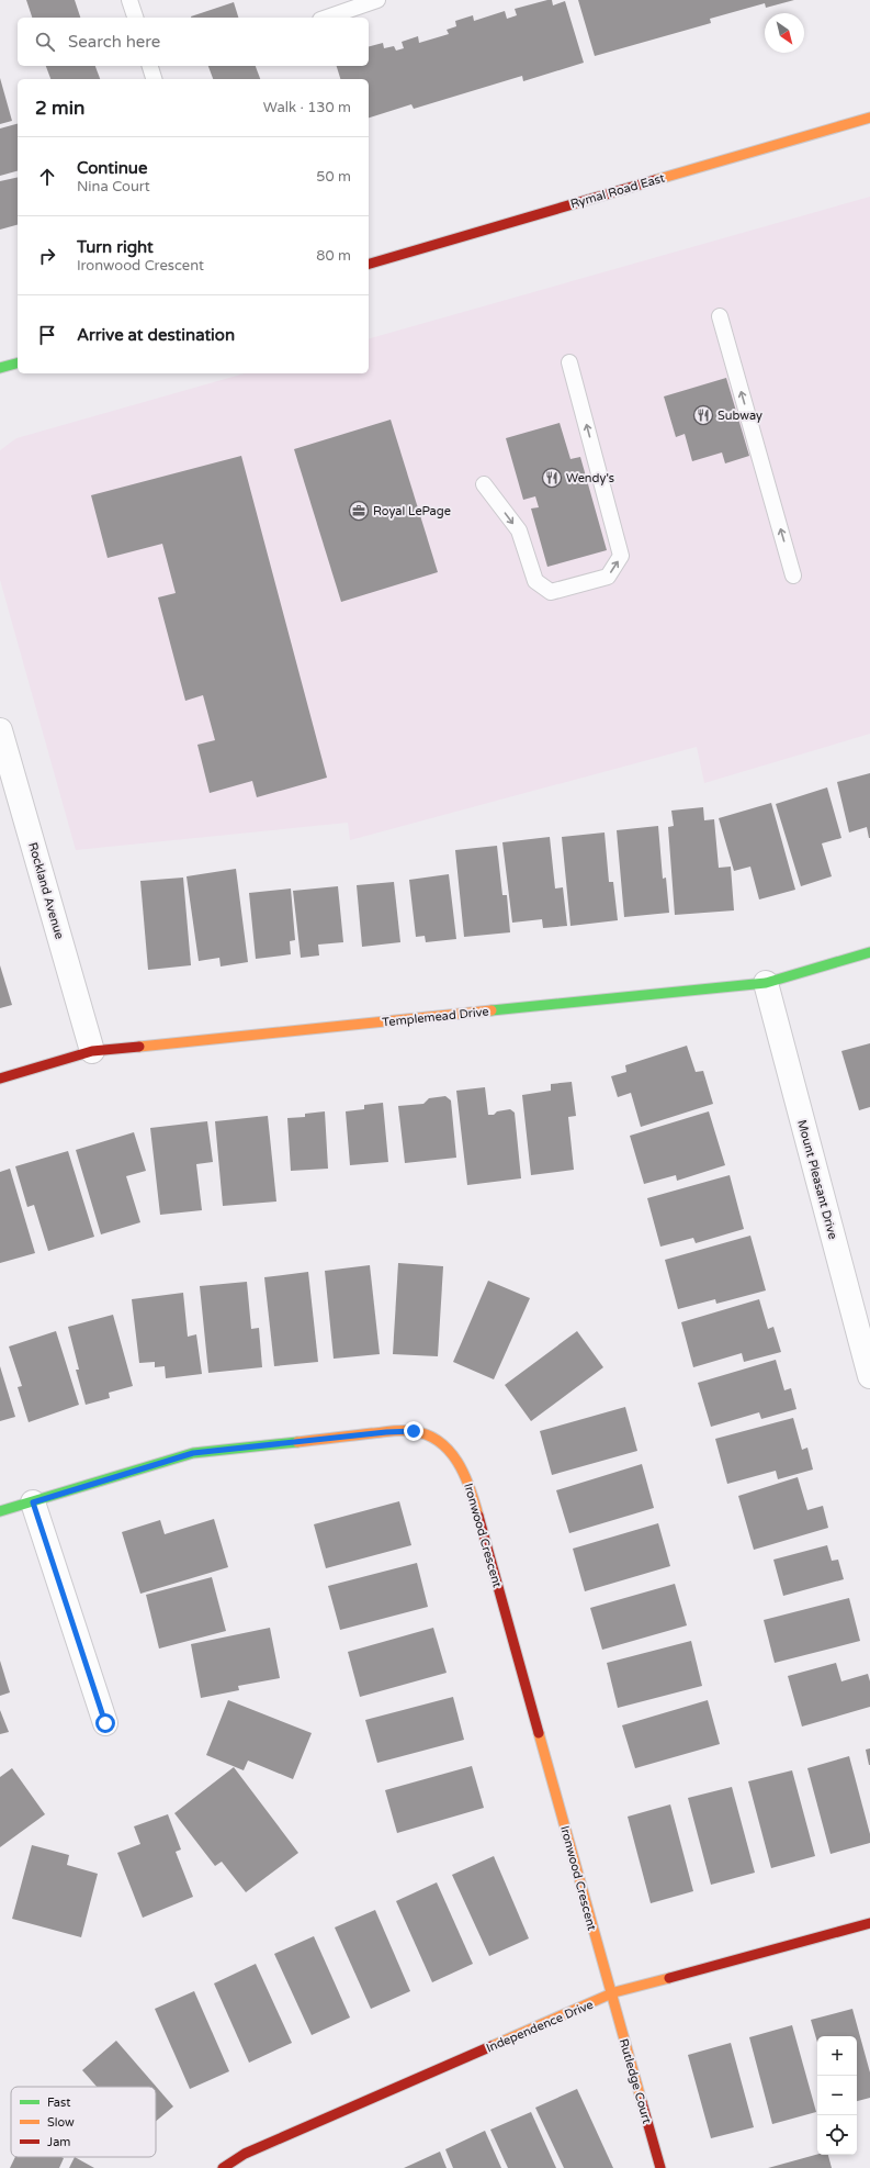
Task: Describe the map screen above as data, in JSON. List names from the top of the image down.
{
  "streets": {
    "street": [
      "Rymal Road East",
      "Rockland Avenue",
      "Templemead Drive",
      "Mount Pleasant Drive",
      "Ironwood Crescent",
      "Independence Drive",
      "Rutledge Court"
    ]
  },
  "crossings": [
    ["Rockland Avenue", "Templemead Drive"],
    ["Templemead Drive", "Mount Pleasant Drive"],
    ["Ironwood Crescent", "Independence Drive"],
    ["Ironwood Crescent", "Rutledge Court"],
    ["Independence Drive", "Rutledge Court"]
  ],
  "places": {
    "restaurant": ["Subway", "Wendy's"],
    "office": ["Royal LePage"]
  },
  "legend": ["Fast", "Slow", "Jam"],
  "north": "bottom right",
  "page": {
    "search": "Search here",
    "heading": ["2 min", "Walk · 130 m"],
    "list": [
      ["Continue", "Nina Court", "50 m"],
      ["Turn right", "Ironwood Crescent", "80 m"],
      "Arrive at destination"
    ],
    "map_buttons": ["+", "−"]
  }
}
